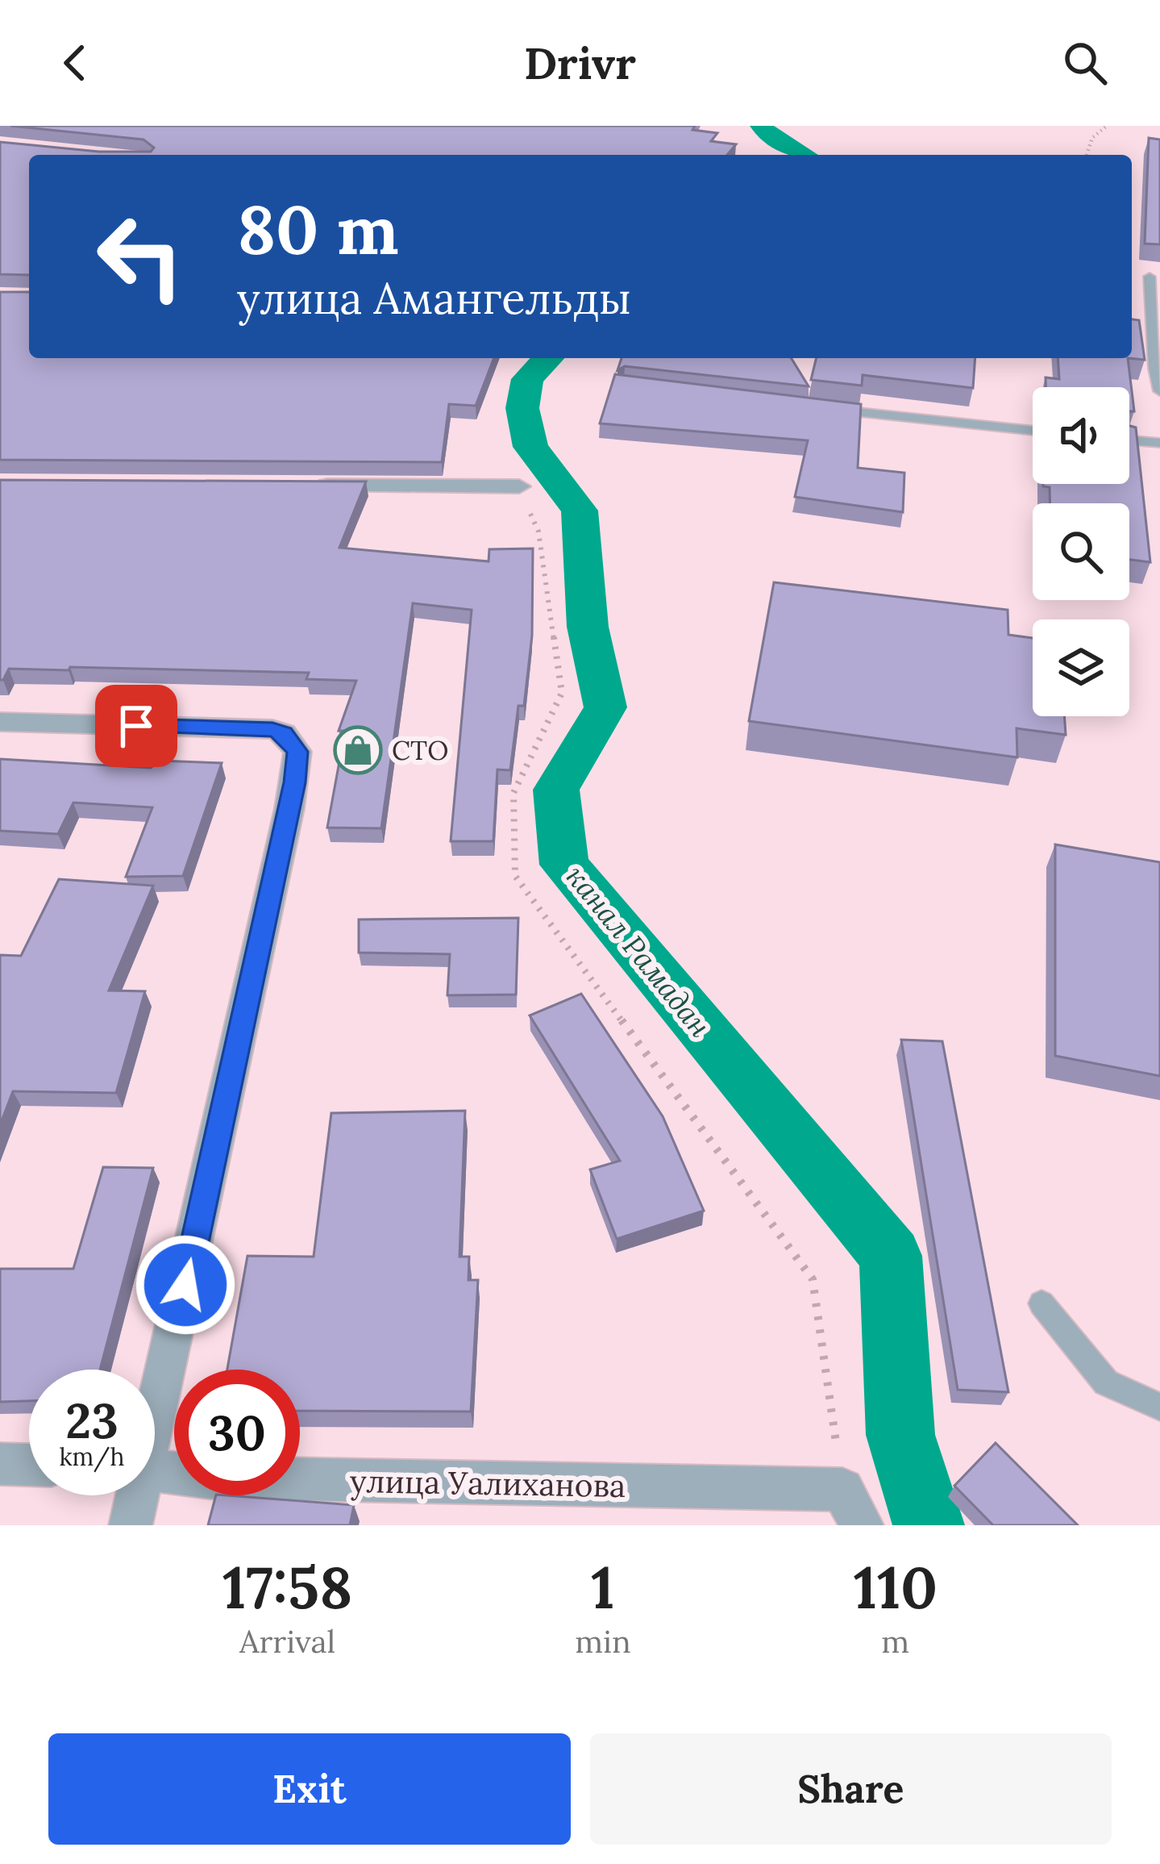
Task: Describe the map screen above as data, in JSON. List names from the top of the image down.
{
  "streets": {
    "street": ["улица Уалиханова"]
  },
  "water": ["канал Рамадан"],
  "places": {
    "shop": ["СТО"]
  },
  "page": {
    "header": "Drivr",
    "turn": ["80 m", "улица Амангельды"],
    "speed": "23 km/h",
    "limit": "30",
    "eta": [
      "17:58",
      "Arrival",
      "1",
      "min",
      "110",
      "m"
    ],
    "buttons": ["Exit", "Share"]
  }
}
